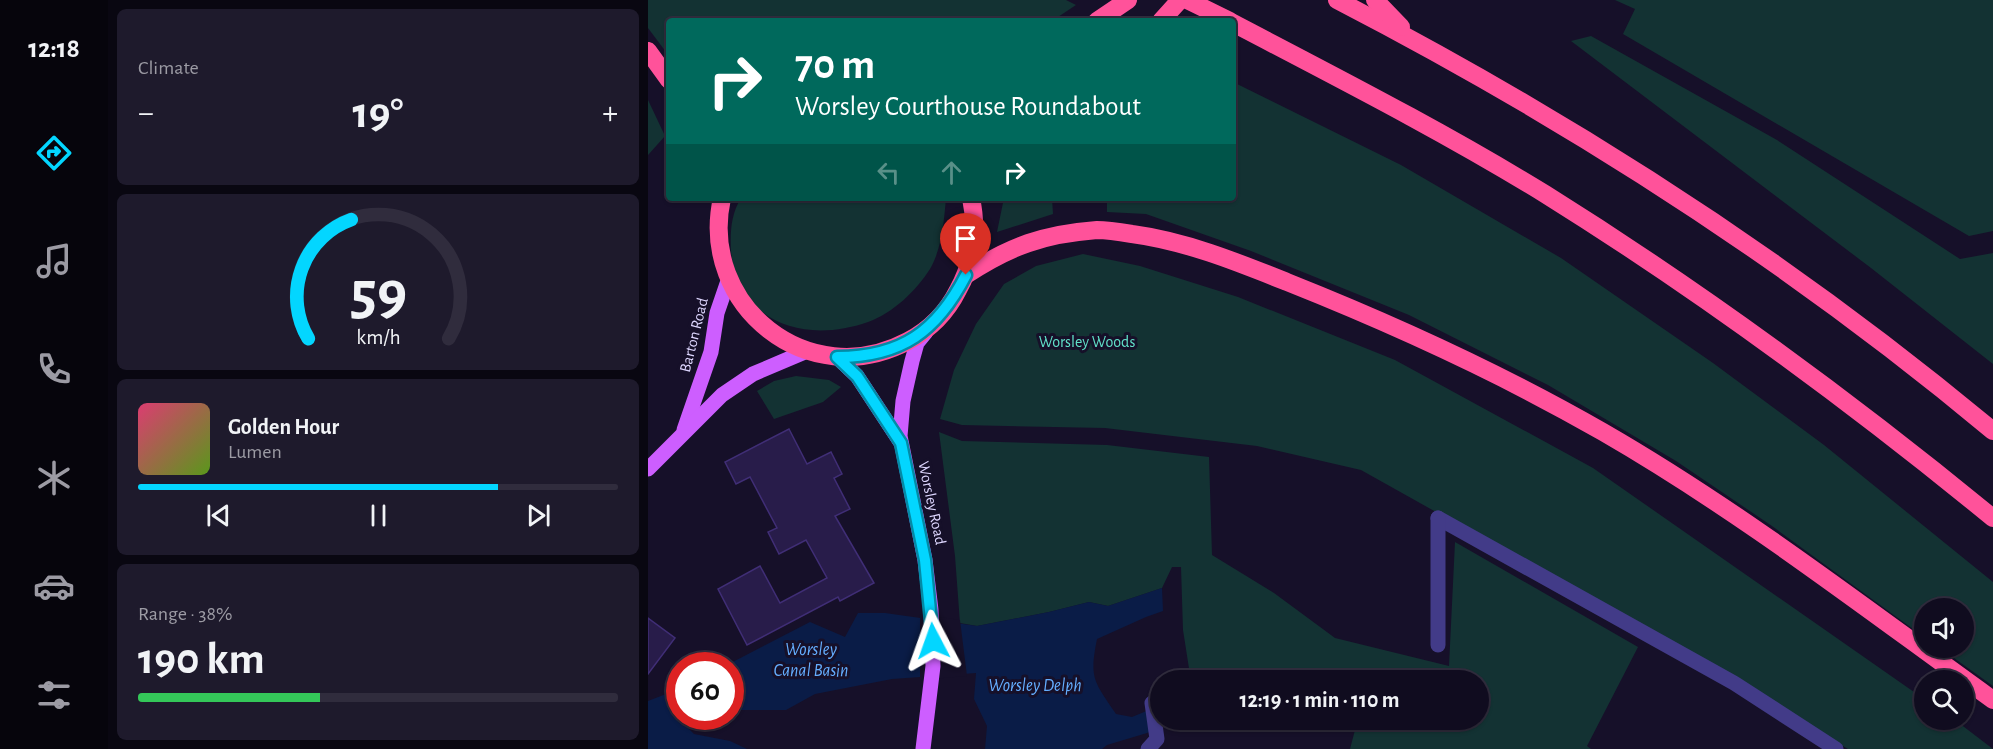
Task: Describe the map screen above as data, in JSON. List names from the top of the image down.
{
  "streets": {
    "main road": ["Barton Road", "Worsley Road"]
  },
  "water": ["Worsley Canal Basin", "Worsley Delph"],
  "parks": ["Worsley Woods"],
  "page": {
    "tabs": "12:18",
    "tile": [
      "Climate",
      ["Range · 38%", "190 km"]
    ],
    "turn": ["70 m", "Worsley Courthouse Roundabout"],
    "heat": ["−", "19°", "+"],
    "song": ["Golden Hour", "Lumen"],
    "limit": "60",
    "trip": "12:19 · 1 min · 110 m",
    "gauge": ["59", "km/h"]
  }
}
